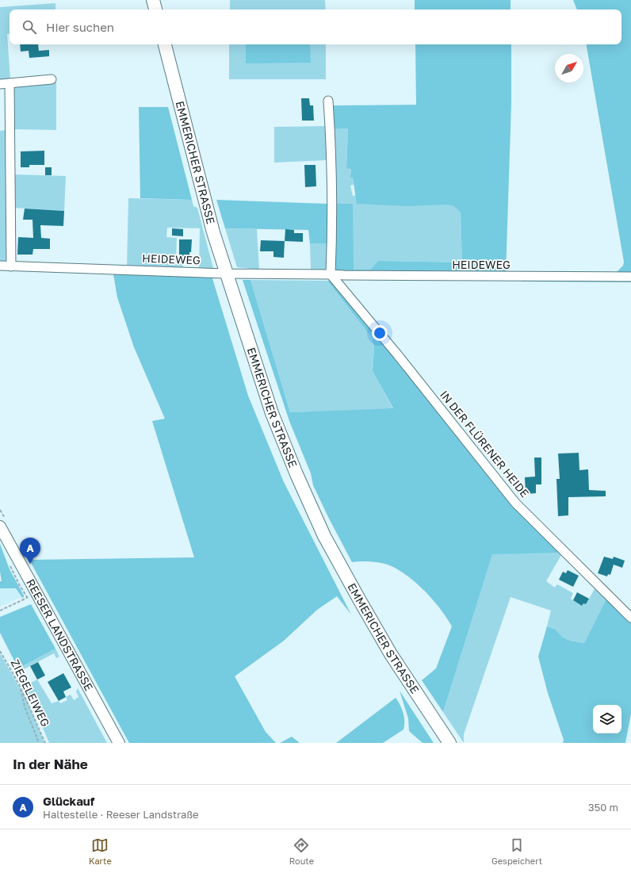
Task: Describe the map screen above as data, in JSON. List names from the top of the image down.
{
  "streets": {
    "main road": ["EMMERICHER STRASSE"],
    "street": ["HEIDEWEG", "IN DER FLÜRENER HEIDE", "REESER LANDSTRASSE"],
    "path": ["ZIEGELEIWEG"]
  },
  "crossings": [
    ["EMMERICHER STRASSE", "HEIDEWEG"],
    ["HEIDEWEG", "IN DER FLÜRENER HEIDE"]
  ],
  "north": "top right",
  "page": {
    "search": "Hier suchen",
    "pins": "A",
    "heading": "In der Nähe",
    "list": [
      {
        "mark": "A",
        "name": "Glückauf",
        "note": "Haltestelle · Reeser Landstraße",
        "value": "350 m"
      }
    ],
    "nav": ["Karte", "Route", "Gespeichert"]
  }
}
